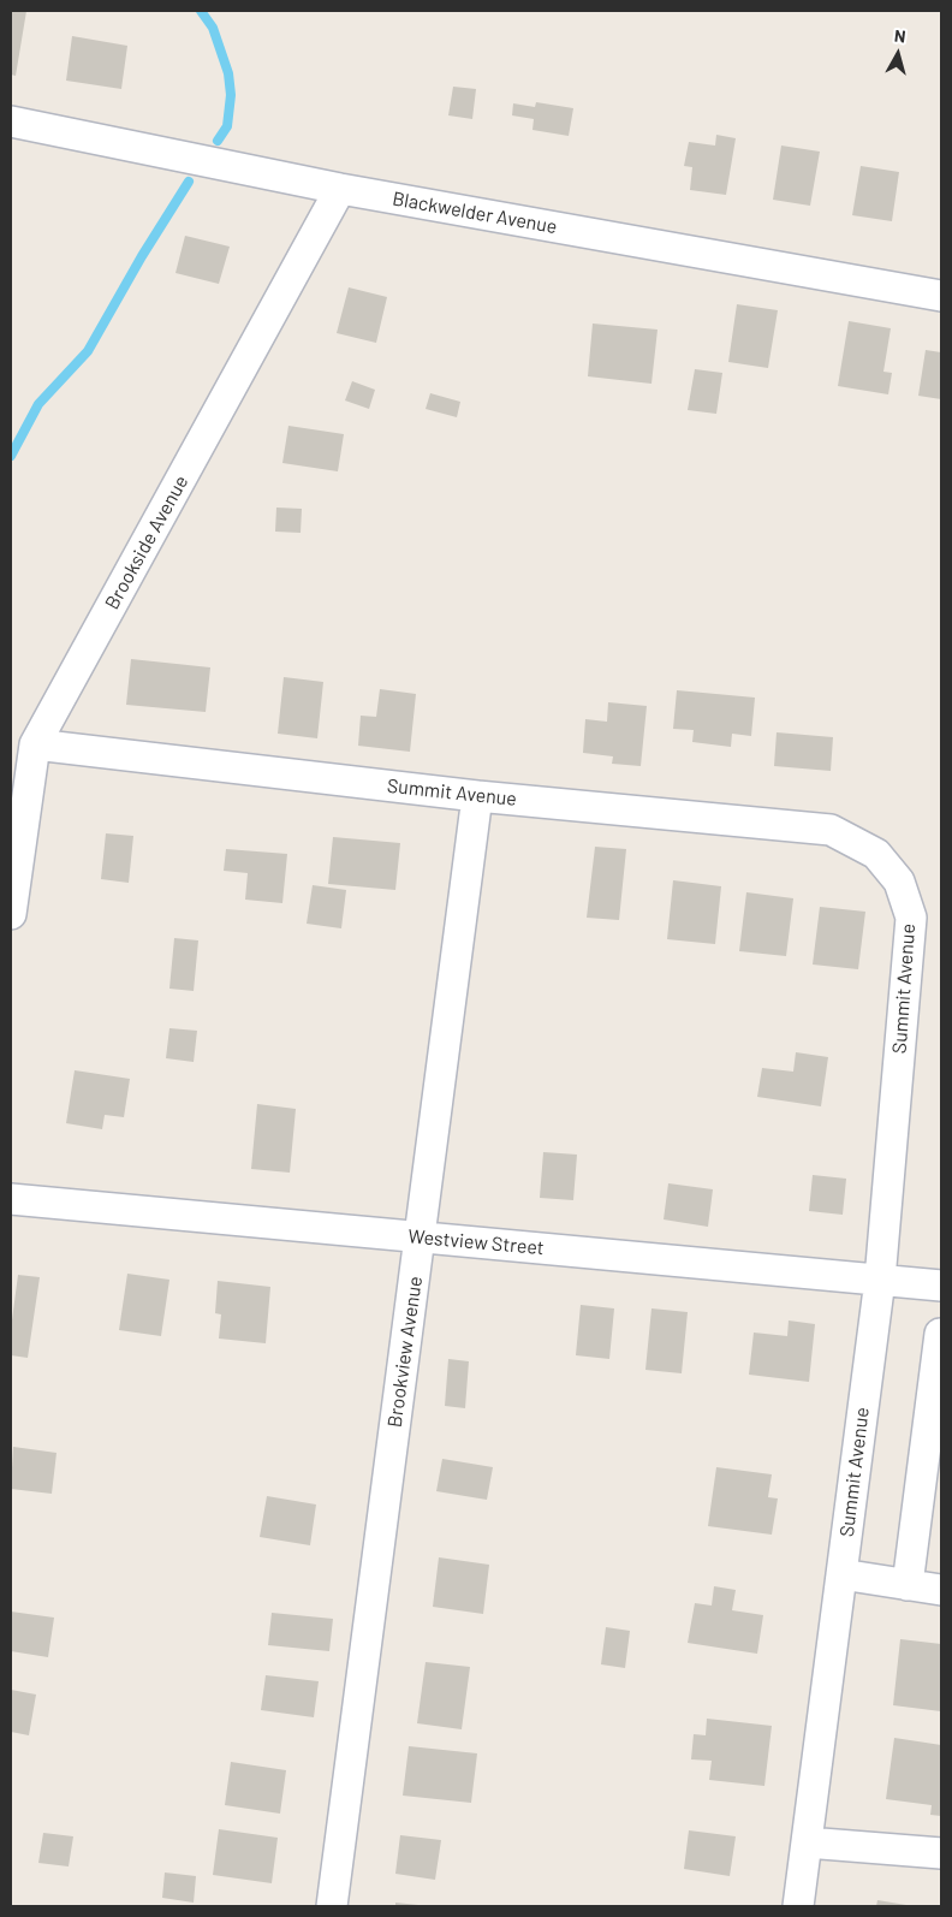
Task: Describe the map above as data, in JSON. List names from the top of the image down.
{
  "streets": {
    "street": [
      "Blackwelder Avenue",
      "Brookside Avenue",
      "Summit Avenue",
      "Westview Street",
      "Brookview Avenue"
    ]
  },
  "crossings": [
    ["Blackwelder Avenue", "Brookside Avenue"],
    ["Brookside Avenue", "Summit Avenue"],
    ["Summit Avenue", "Westview Street"],
    ["Summit Avenue", "Brookview Avenue"],
    ["Westview Street", "Brookview Avenue"]
  ],
  "north": "top"
}
